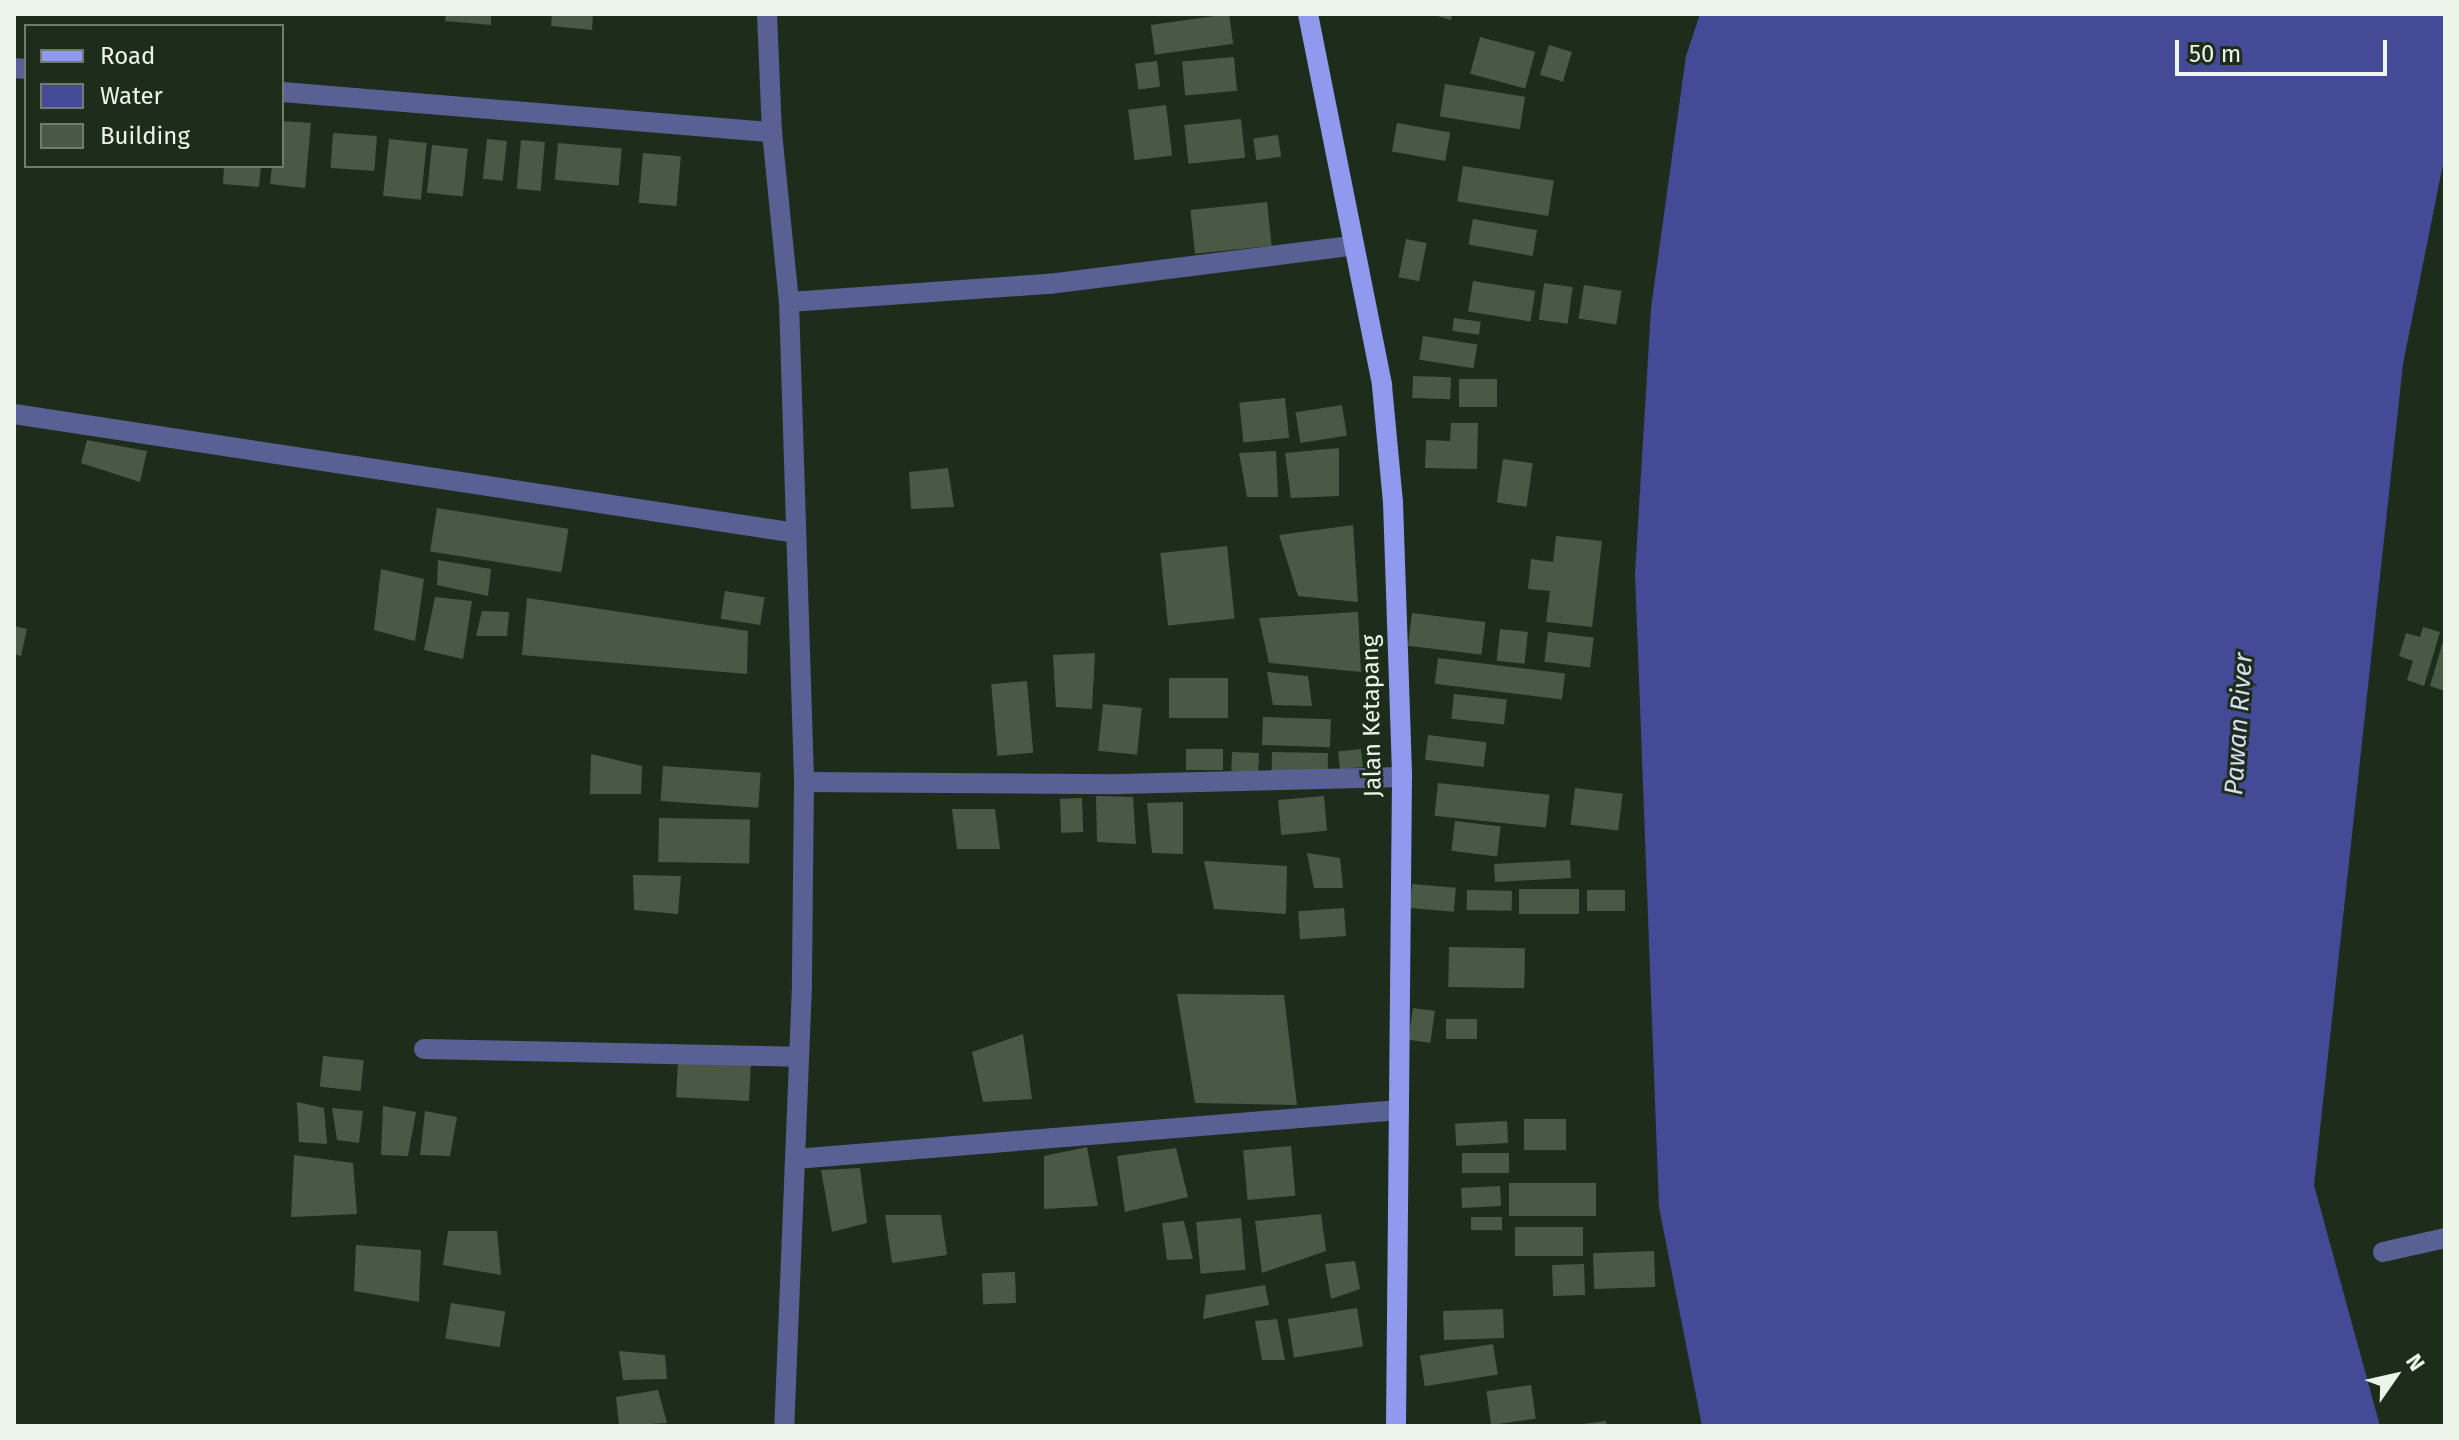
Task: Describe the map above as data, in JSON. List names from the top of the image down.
{
  "streets": {
    "main road": ["Jalan Ketapang"]
  },
  "water": ["Pawan River"],
  "legend": ["Road", "Water", "Building"],
  "scale_bar": "50 m",
  "north": "top right"
}
